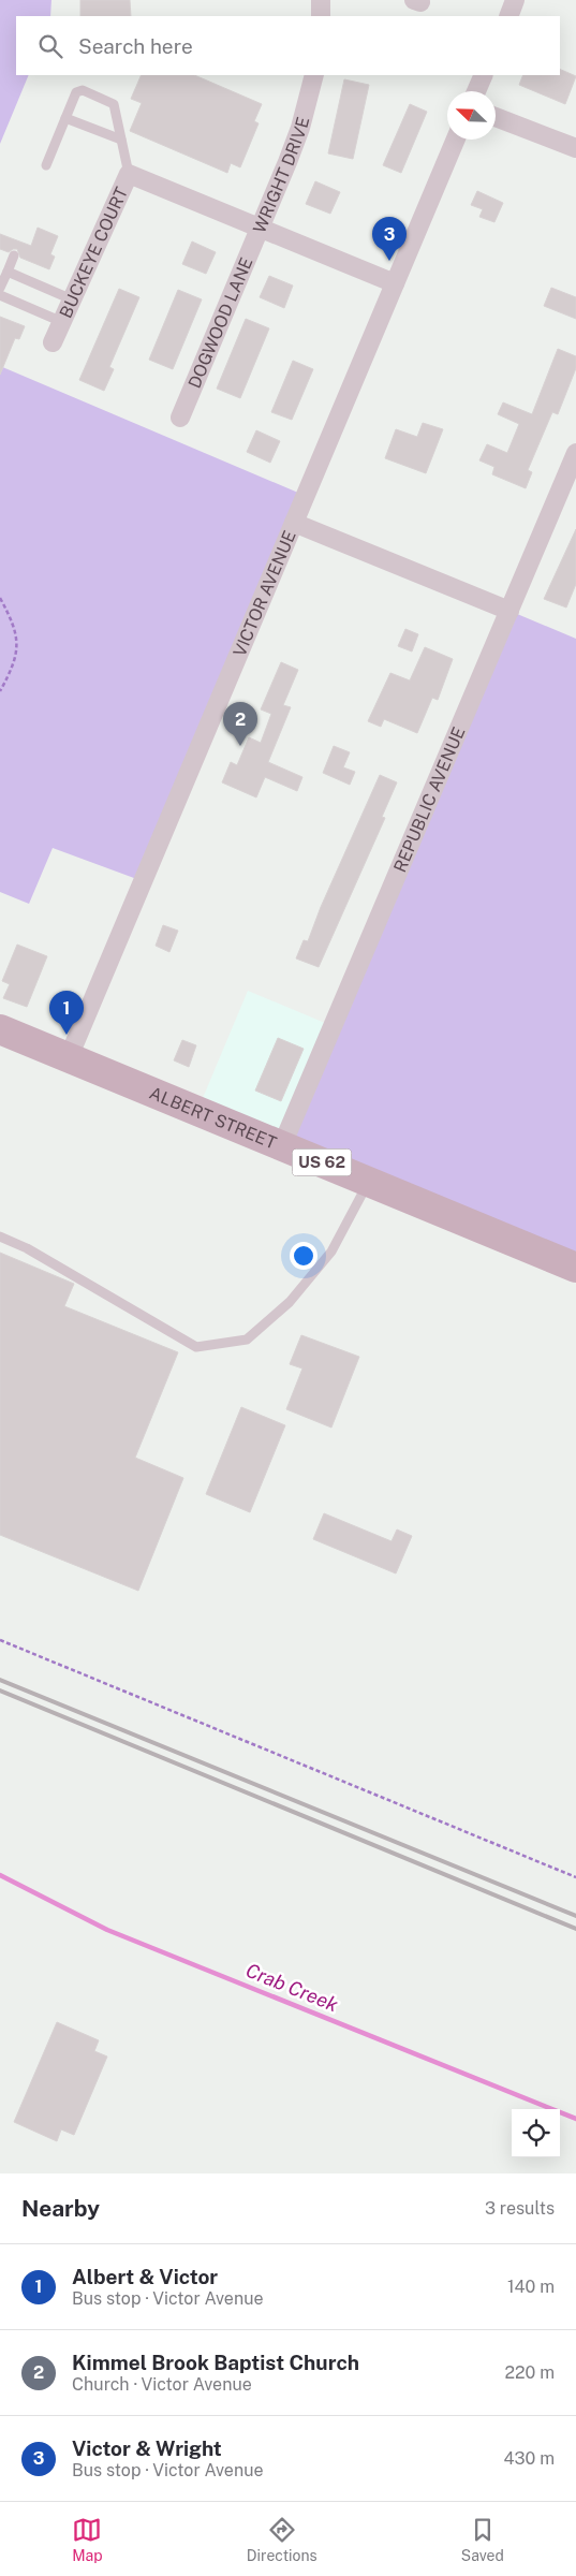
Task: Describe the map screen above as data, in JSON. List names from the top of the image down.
{
  "streets": {
    "main road": ["ALBERT STREET", "US 62"],
    "street": [
      "WRIGHT DRIVE",
      "BUCKEYE COURT",
      "DOGWOOD LANE",
      "VICTOR AVENUE",
      "REPUBLIC AVENUE"
    ]
  },
  "crossings": [
    ["WRIGHT DRIVE", "BUCKEYE COURT"],
    ["WRIGHT DRIVE", "DOGWOOD LANE"],
    ["WRIGHT DRIVE", "VICTOR AVENUE"],
    ["BUCKEYE COURT", "DOGWOOD LANE"],
    ["VICTOR AVENUE", "ALBERT STREET"],
    ["REPUBLIC AVENUE", "ALBERT STREET"]
  ],
  "water": ["Crab Creek"],
  "north": "top left",
  "page": {
    "search": "Search here",
    "pins": ["3", "2", "1"],
    "heading": ["Nearby", "3 results"],
    "list": [
      {
        "mark": "1",
        "name": "Albert & Victor",
        "note": "Bus stop · Victor Avenue",
        "value": "140 m"
      },
      {
        "mark": "2",
        "name": "Kimmel Brook Baptist Church",
        "note": "Church · Victor Avenue",
        "value": "220 m"
      },
      {
        "mark": "3",
        "name": "Victor & Wright",
        "note": "Bus stop · Victor Avenue",
        "value": "430 m"
      }
    ],
    "nav": ["Map", "Directions", "Saved"]
  }
}
